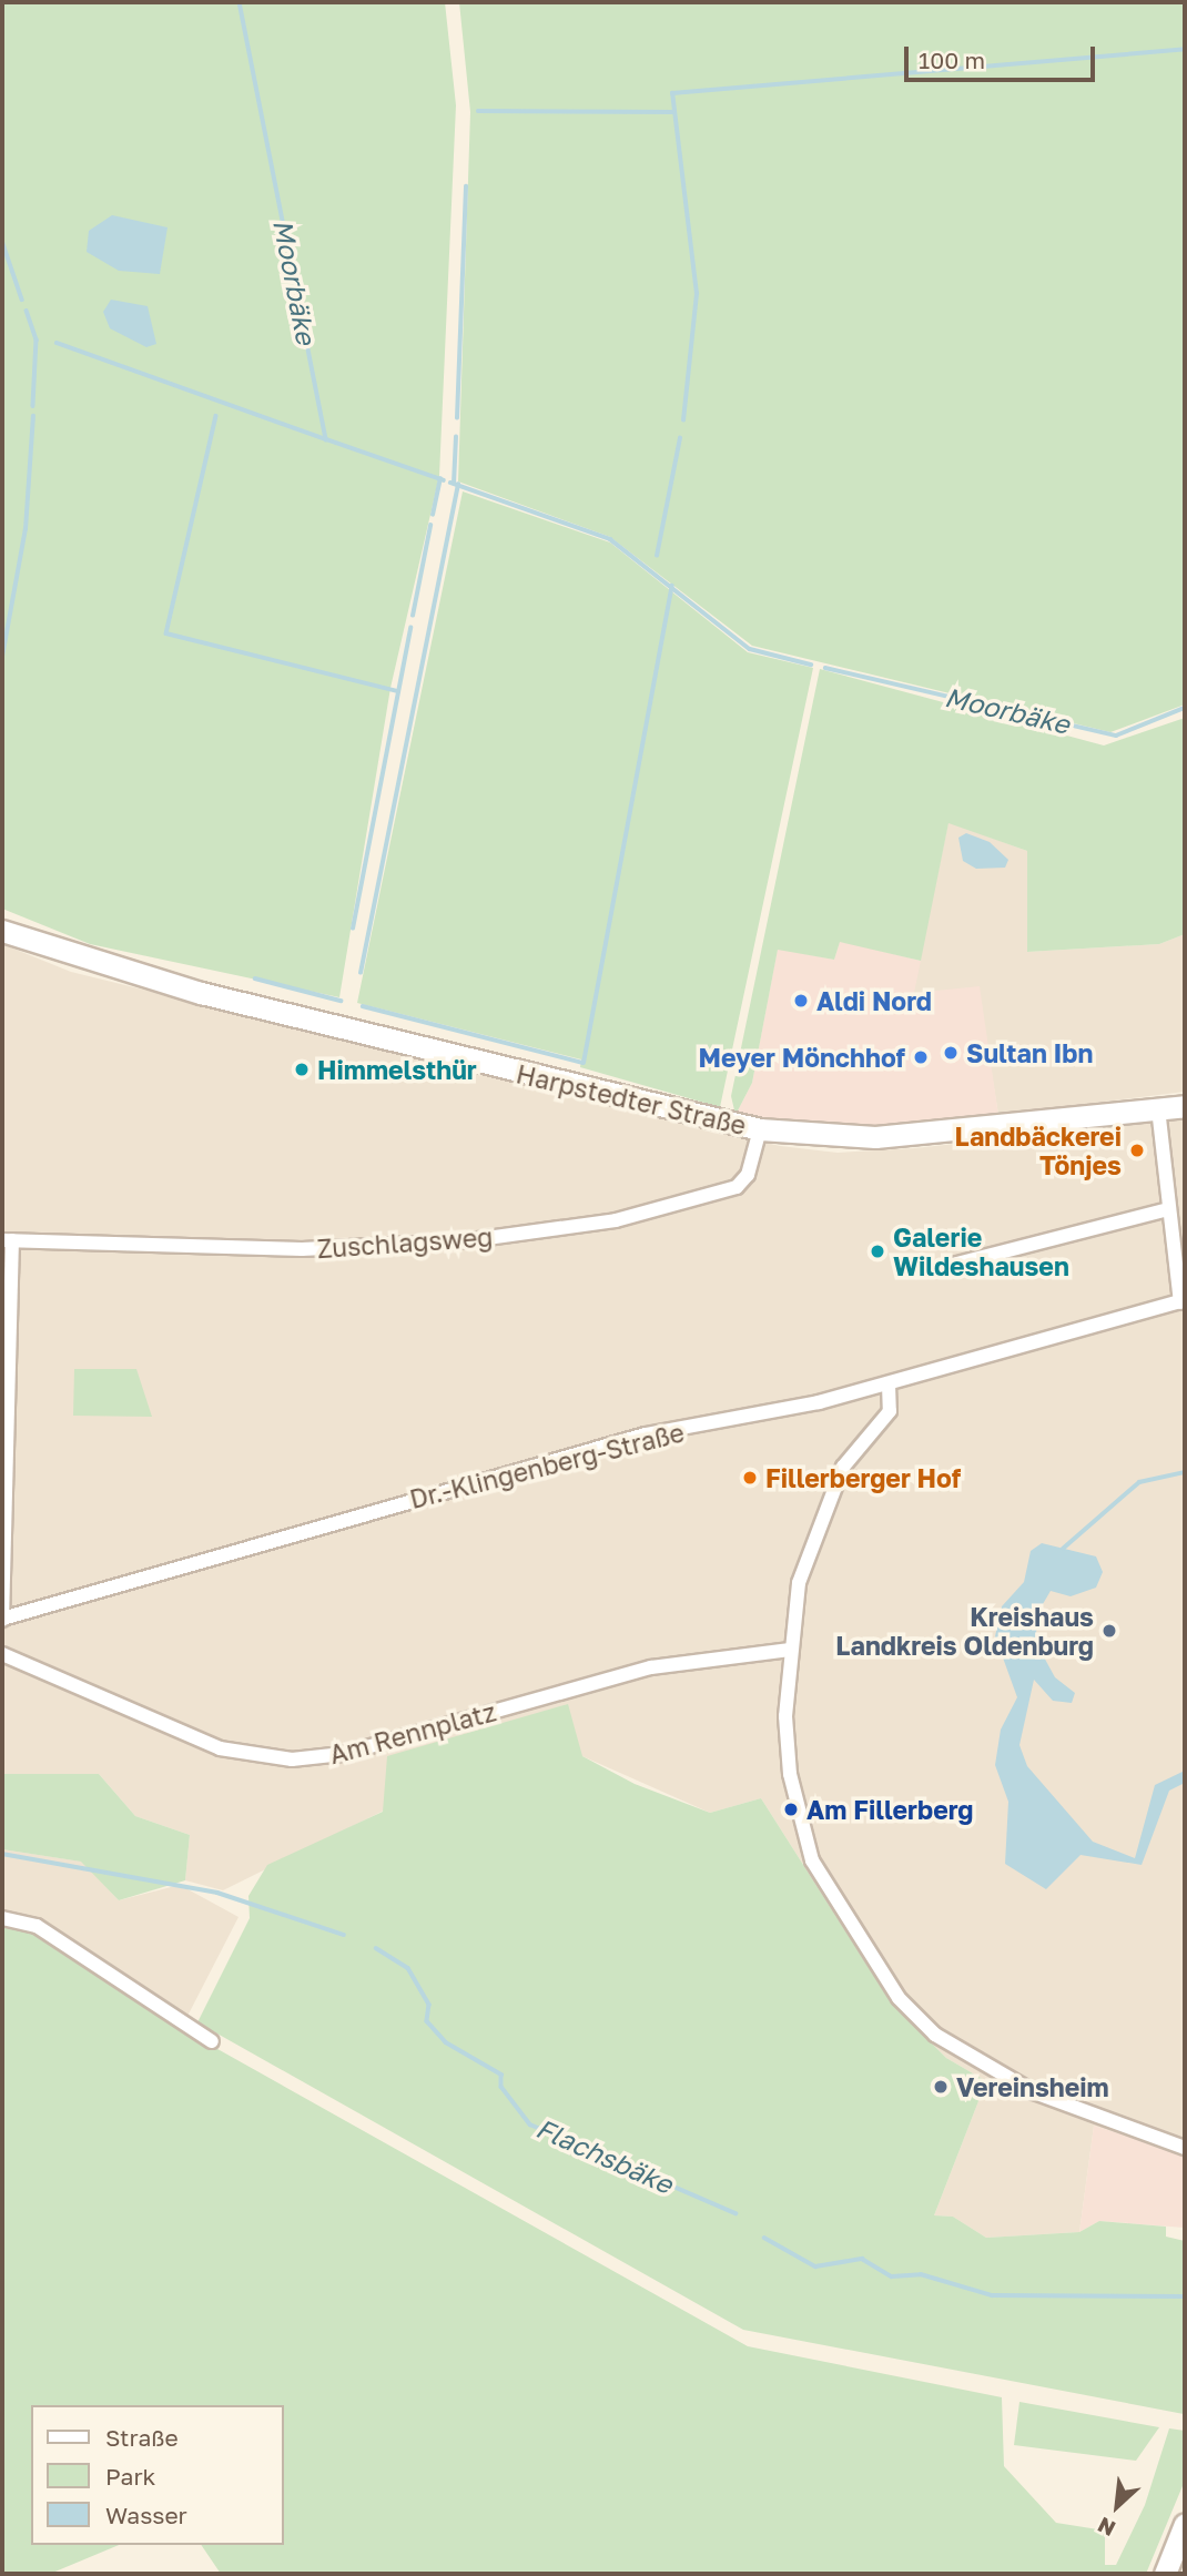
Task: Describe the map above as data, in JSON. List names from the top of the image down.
{
  "streets": {
    "main road": ["Harpstedter Straße"],
    "street": ["Zuschlagsweg", "Dr.-Klingenberg-Straße", "Am Rennplatz"]
  },
  "crossings": [
    ["Harpstedter Straße", "Zuschlagsweg"]
  ],
  "water": ["Moorbäke", "Flachsbäke"],
  "places": [
    "Aldi Nord",
    "Sultan Ibn",
    "Meyer Mönchhof",
    "Himmelsthür",
    "Landbäckerei Tönjes",
    "Galerie Wildeshausen",
    "Fillerberger Hof",
    "Kreishaus Landkreis Oldenburg",
    "Am Fillerberg",
    "Vereinsheim"
  ],
  "legend": ["Straße", "Park", "Wasser"],
  "scale_bar": "100 m",
  "north": "bottom left"
}
